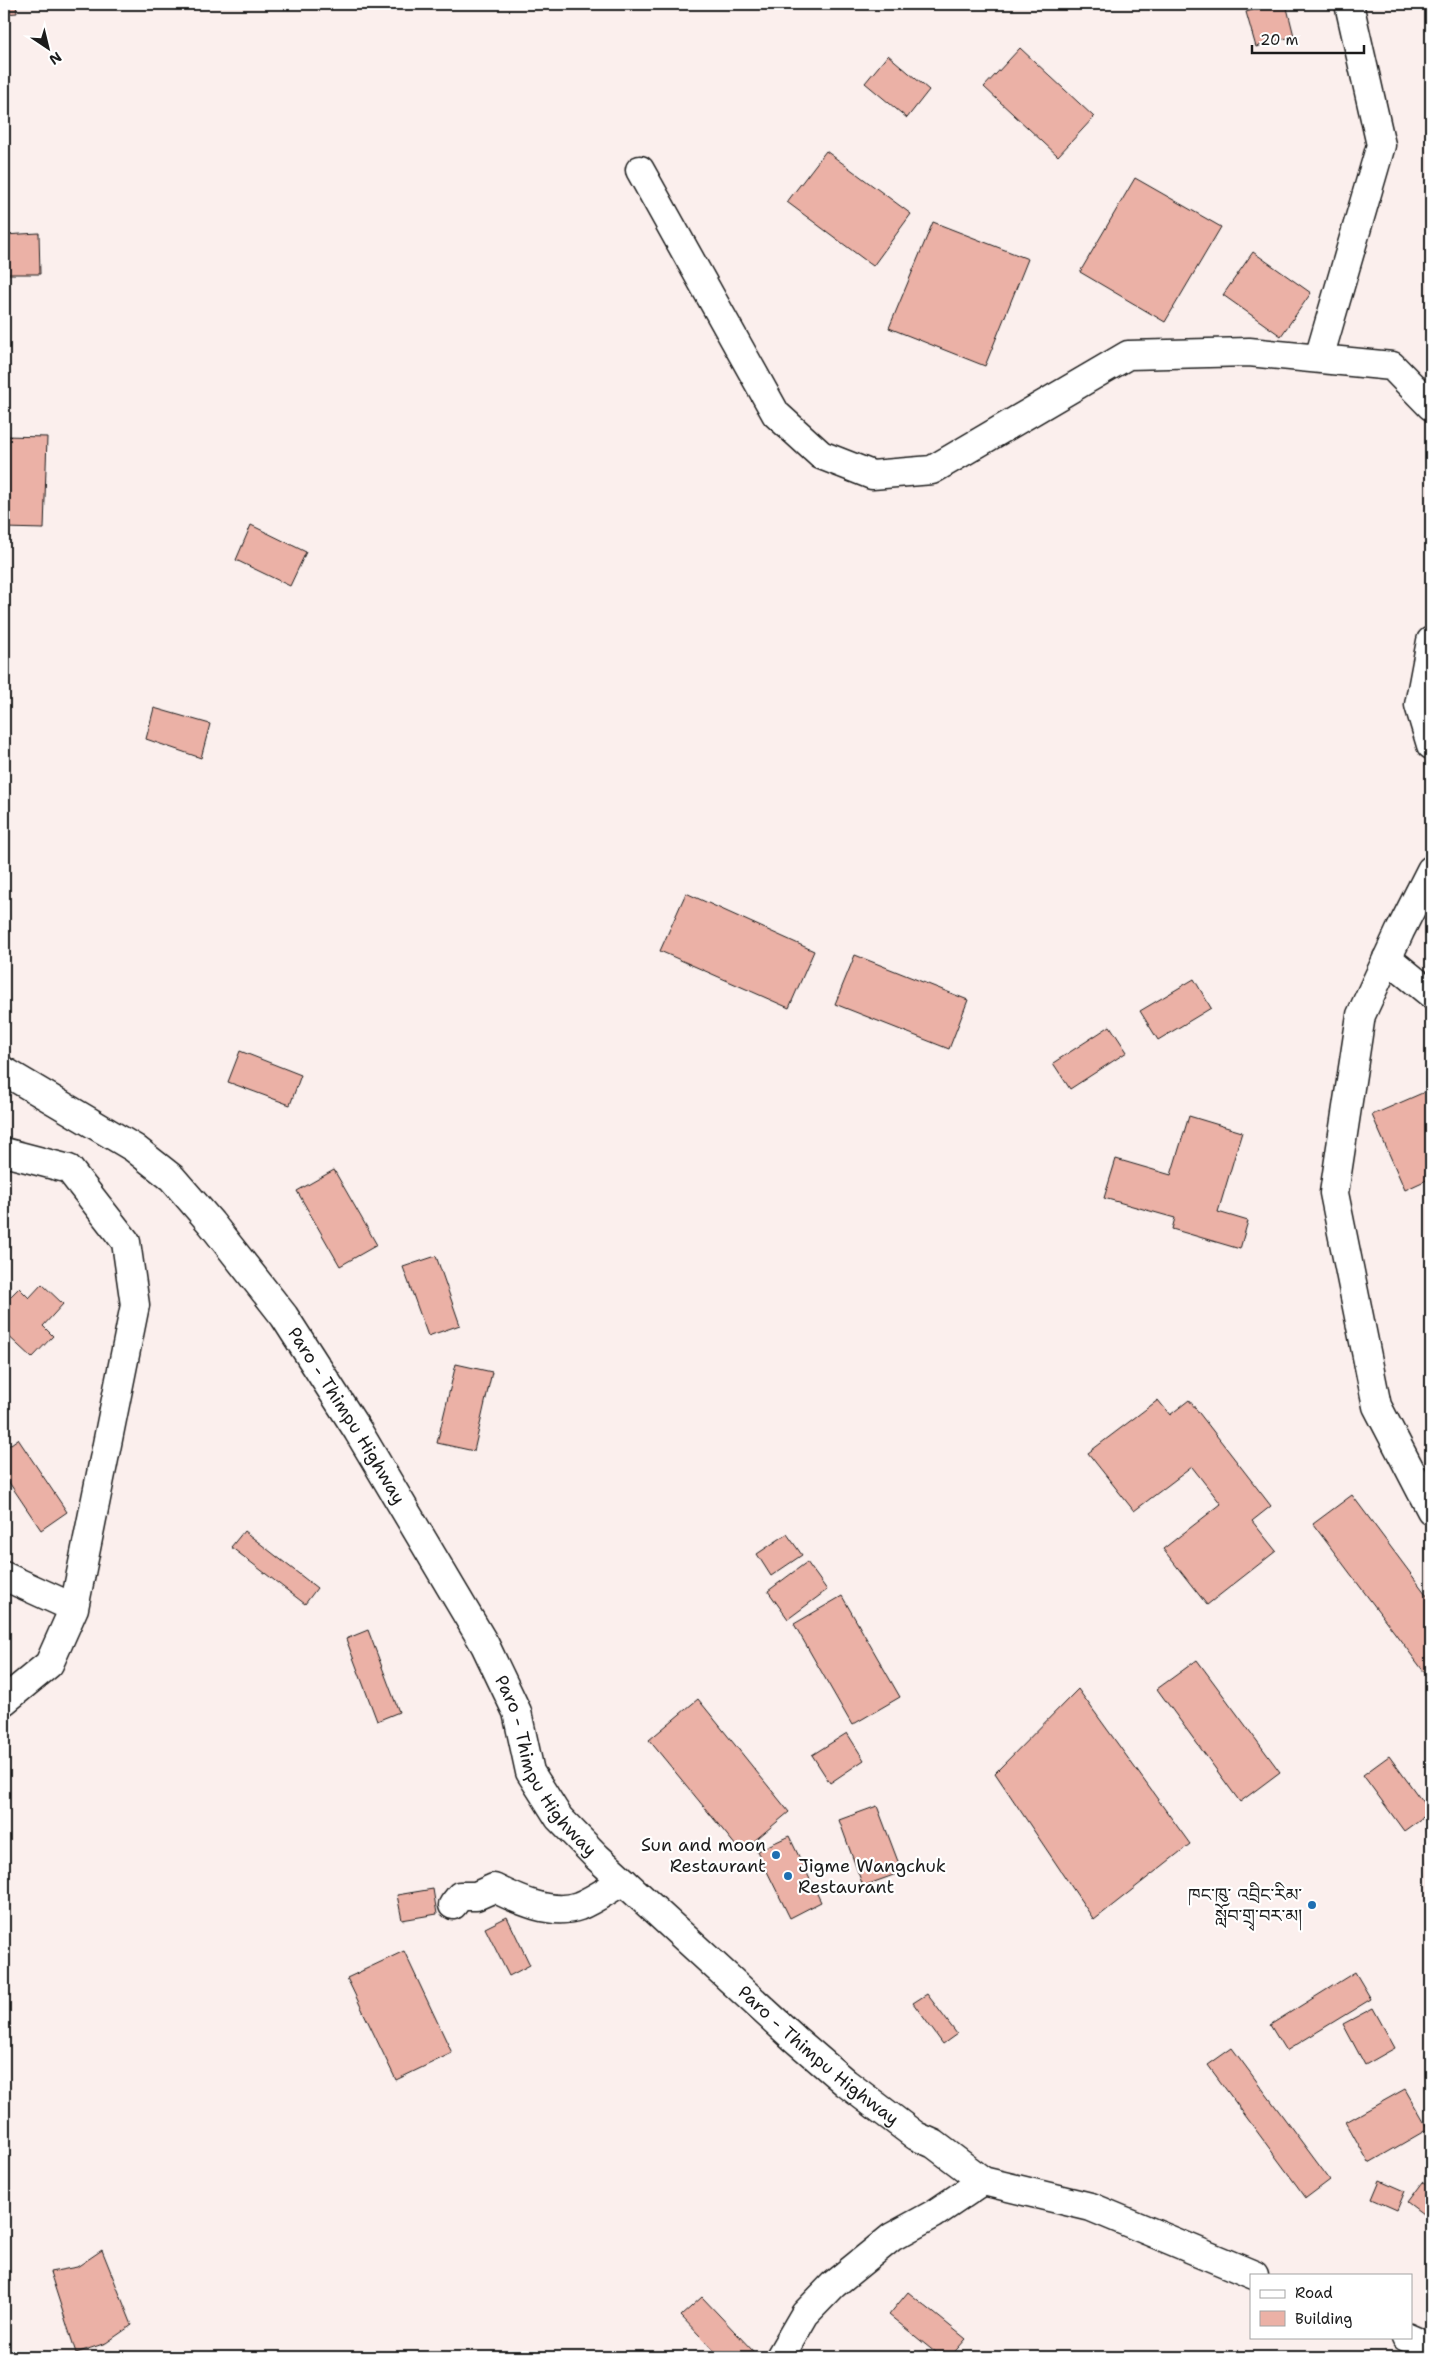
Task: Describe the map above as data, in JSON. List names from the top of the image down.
{
  "streets": {
    "street": ["Paro - Thimpu Highway"]
  },
  "places": ["Sun and moon Restaurant", "Jigme Wangchuk Restaurant", "ཁང་ཁུ་ འབྲིང་རིམ་ སློབ་གྲྭ་བར་མ།"],
  "legend": ["Road", "Building"],
  "scale_bar": "20 m",
  "north": "bottom right"
}
